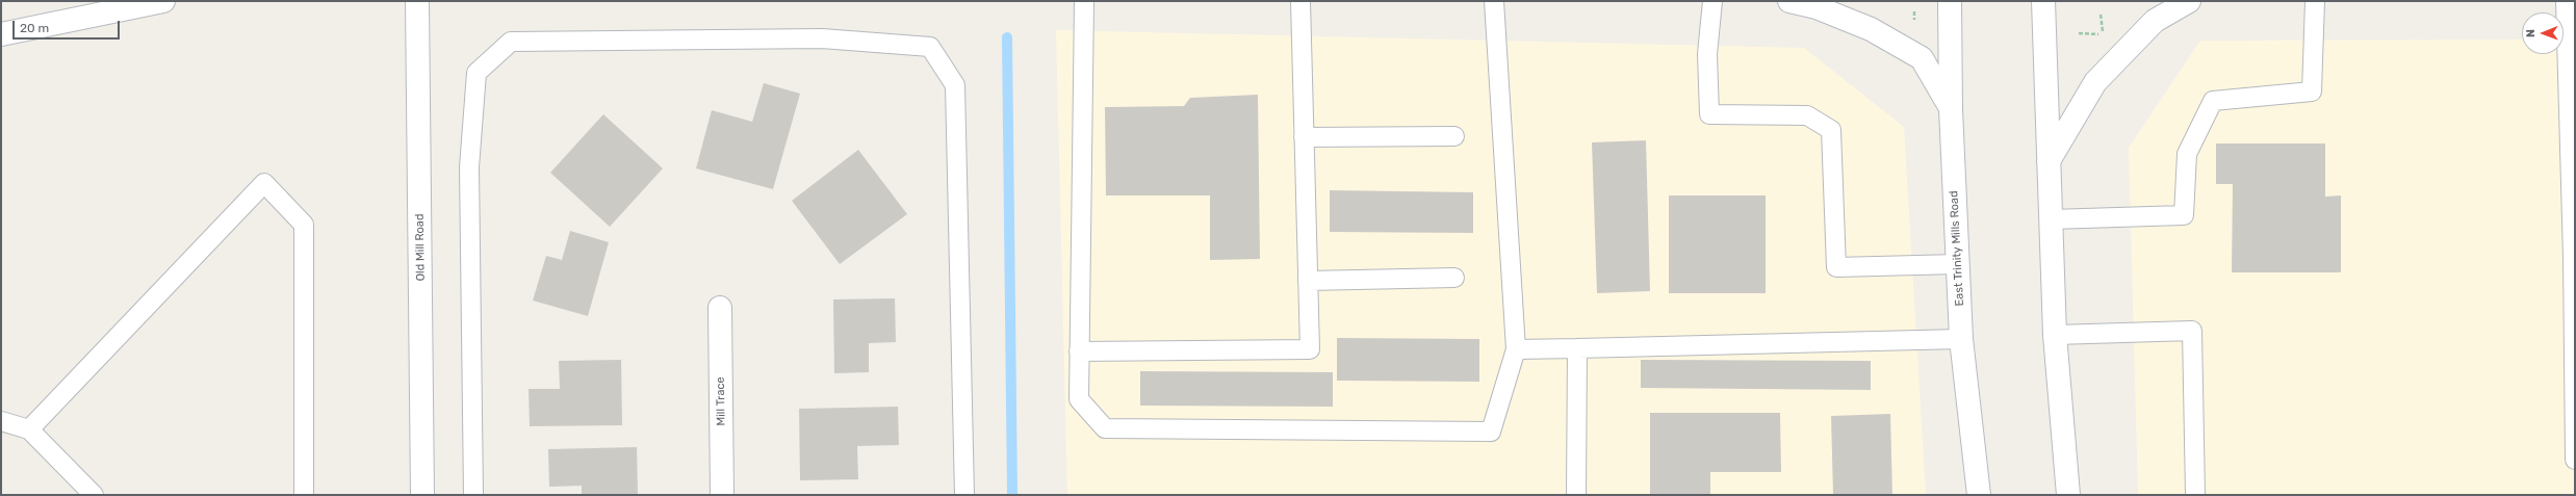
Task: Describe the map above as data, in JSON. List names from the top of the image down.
{
  "streets": {
    "main road": ["Old Mill Road", "East Trinity Mills Road", "Mill Trace"]
  },
  "scale_bar": "20 m",
  "north": "left"
}
